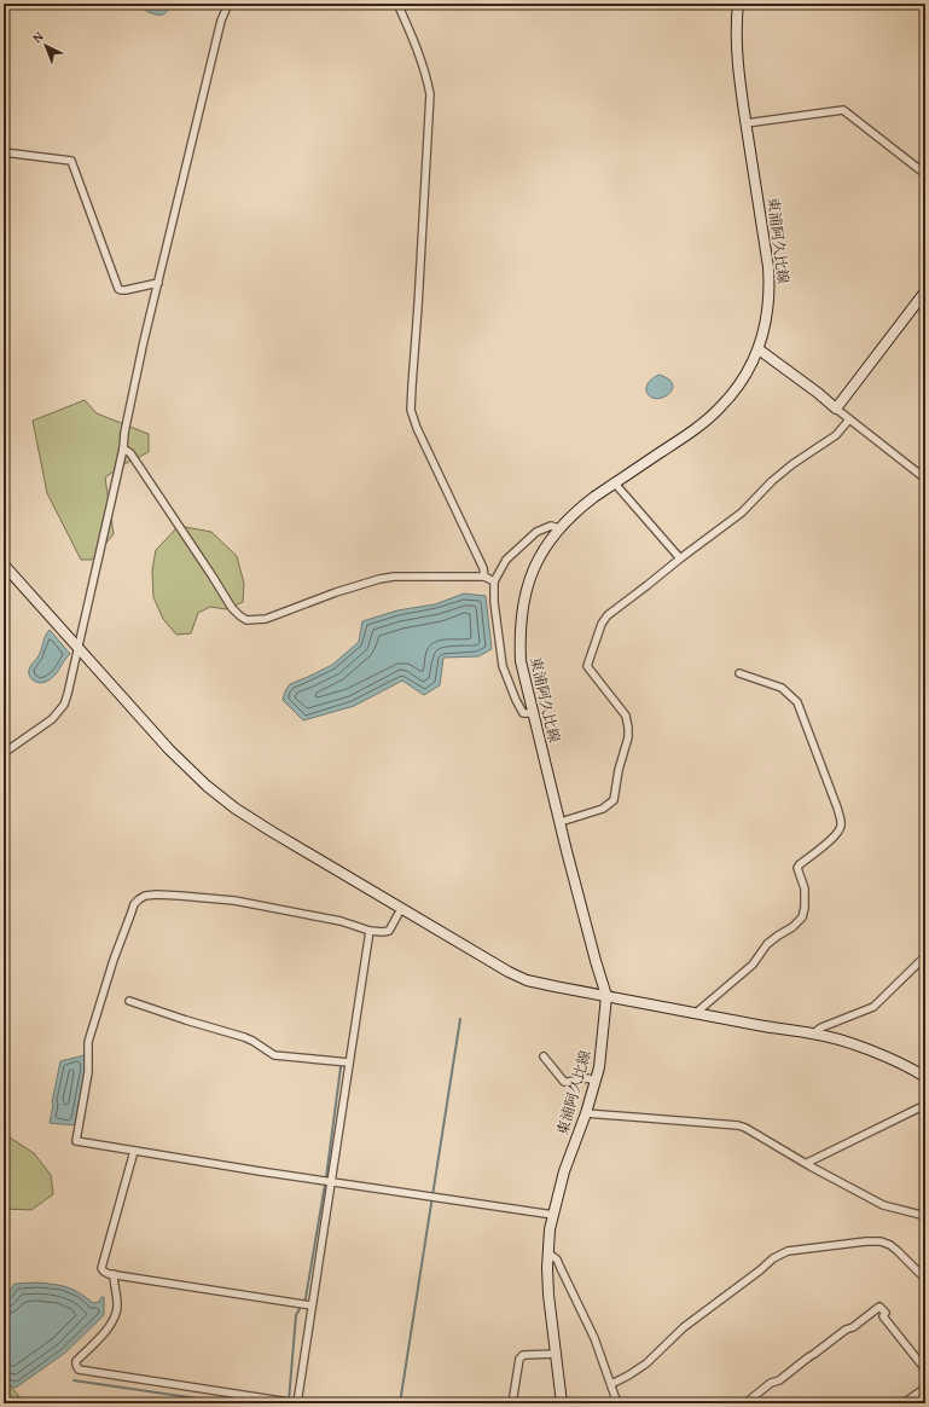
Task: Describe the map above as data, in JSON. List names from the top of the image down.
{
  "streets": {
    "main road": ["東浦阿久比線"]
  },
  "north": "top left"
}
